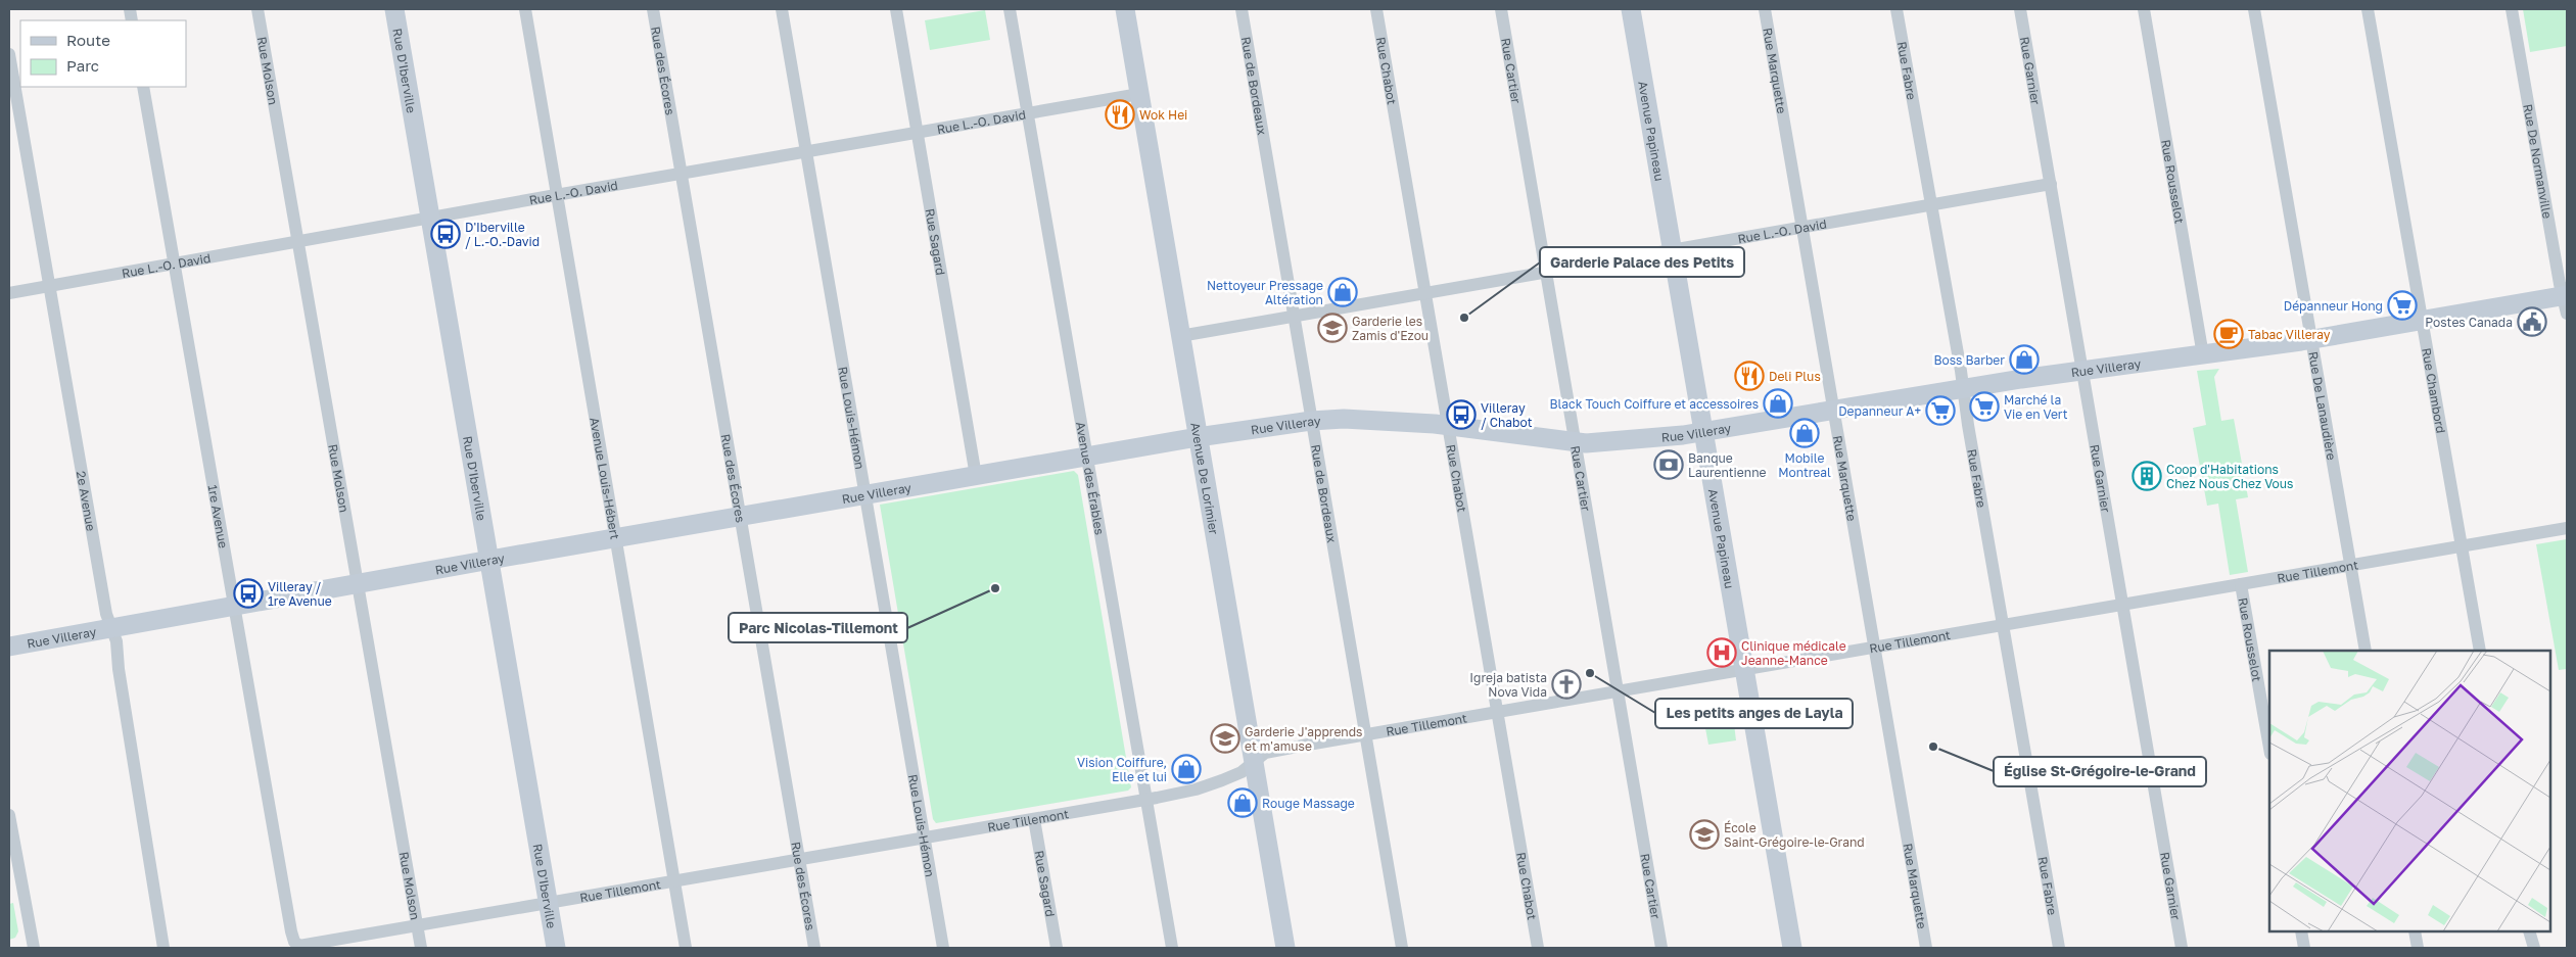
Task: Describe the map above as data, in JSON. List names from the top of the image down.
{
  "streets": {
    "main road": [
      "Rue D'Iberville",
      "Avenue Papineau",
      "Rue Villeray",
      "Avenue De Lorimier"
    ],
    "street": [
      "Rue des Écores",
      "Rue Chabot",
      "Rue Cartier",
      "Rue Marquette",
      "Rue Garnier",
      "Rue Molson",
      "Rue Fabre",
      "Rue de Bordeaux",
      "Rue L.-O. David",
      "Rue De Normanville",
      "Rue Rousselot",
      "Rue Sagard",
      "Rue Chambord",
      "Rue De Lanaudière",
      "Rue Louis-Hémon",
      "Avenue Louis-Hébert",
      "Avenue des Érables",
      "2e Avenue",
      "1re Avenue",
      "Rue Tillemont"
    ]
  },
  "crossings": [
    ["Rue D'Iberville", "Rue L.-O. David"],
    ["Rue D'Iberville", "Rue Villeray"],
    ["Rue D'Iberville", "Rue Tillemont"],
    ["Rue des Écores", "Rue L.-O. David"],
    ["Rue des Écores", "Rue Villeray"],
    ["Rue des Écores", "Rue Tillemont"],
    ["Rue Chabot", "Rue L.-O. David"],
    ["Rue Chabot", "Rue Villeray"],
    ["Rue Chabot", "Rue Tillemont"],
    ["Rue Cartier", "Rue L.-O. David"],
    ["Rue Cartier", "Rue Villeray"],
    ["Rue Cartier", "Rue Tillemont"],
    ["Rue Marquette", "Rue L.-O. David"],
    ["Rue Marquette", "Rue Villeray"],
    ["Rue Marquette", "Rue Tillemont"],
    ["Rue Garnier", "Rue L.-O. David"],
    ["Rue Garnier", "Rue Villeray"],
    ["Rue Garnier", "Rue Tillemont"],
    ["Rue Molson", "Rue L.-O. David"],
    ["Rue Molson", "Rue Villeray"],
    ["Rue Molson", "Rue Tillemont"],
    ["Rue Fabre", "Rue L.-O. David"],
    ["Rue Fabre", "Rue Villeray"],
    ["Rue Fabre", "Rue Tillemont"],
    ["Rue de Bordeaux", "Rue L.-O. David"],
    ["Rue de Bordeaux", "Rue Villeray"],
    ["Rue de Bordeaux", "Rue Tillemont"],
    ["Rue L.-O. David", "Avenue Papineau"],
    ["Rue L.-O. David", "Rue Sagard"],
    ["Rue L.-O. David", "Rue Louis-Hémon"],
    ["Rue L.-O. David", "Avenue Louis-Hébert"],
    ["Rue L.-O. David", "Avenue des Érables"],
    ["Rue L.-O. David", "Avenue De Lorimier"],
    ["Rue L.-O. David", "2e Avenue"],
    ["Rue L.-O. David", "1re Avenue"],
    ["Avenue Papineau", "Rue Villeray"],
    ["Avenue Papineau", "Rue Tillemont"],
    ["Rue De Normanville", "Rue Villeray"],
    ["Rue Rousselot", "Rue Villeray"],
    ["Rue Rousselot", "Rue Tillemont"],
    ["Rue Sagard", "Rue Villeray"],
    ["Rue Sagard", "Rue Tillemont"],
    ["Rue Villeray", "Rue Chambord"],
    ["Rue Villeray", "Rue De Lanaudière"],
    ["Rue Villeray", "Rue Louis-Hémon"],
    ["Rue Villeray", "Avenue Louis-Hébert"],
    ["Rue Villeray", "Avenue des Érables"],
    ["Rue Villeray", "Avenue De Lorimier"],
    ["Rue Villeray", "2e Avenue"],
    ["Rue Villeray", "1re Avenue"],
    ["Rue Chambord", "Rue Tillemont"],
    ["Rue De Lanaudière", "Rue Tillemont"],
    ["Rue Louis-Hémon", "Rue Tillemont"],
    ["Avenue Louis-Hébert", "Rue Tillemont"],
    ["Avenue des Érables", "Rue Tillemont"],
    ["Avenue De Lorimier", "Rue Tillemont"],
    ["1re Avenue", "Rue Tillemont"]
  ],
  "places": {
    "restaurant": ["Wok Hei", "Deli Plus"],
    "bus stop": ["D'Iberville / L.-O.-David", "Villeray / Chabot", "Villeray / 1re Avenue"],
    "shop": [
      "Nettoyeur Pressage Altération",
      "Boss Barber",
      "Black Touch Coiffure et accessoires",
      "Mobile Montreal",
      "Vision Coiffure, Elle et lui",
      "Rouge Massage"
    ],
    "supermarket": ["Dépanneur Hong", "Marché la Vie en Vert", "Depanneur A+"],
    "other": [
      "Garderie Palace des Petits",
      "Parc Nicolas-Tillemont",
      "Les petits anges de Layla",
      "Église St-Grégoire-le-Grand"
    ],
    "public building": ["Postes Canada"],
    "school or university": ["Garderie les Zamis d'Ezou", "Garderie J'apprends et m'amuse", "École Saint-Grégoire-le-Grand"],
    "cafe": ["Tabac Villeray"],
    "bank": ["Banque Laurentienne"],
    "building": ["Coop d'Habitations Chez Nous Chez Vous"],
    "hospital": ["Clinique médicale Jeanne-Mance"],
    "church": ["Igreja batista Nova Vida"]
  },
  "legend": ["Route", "Parc"]
}
